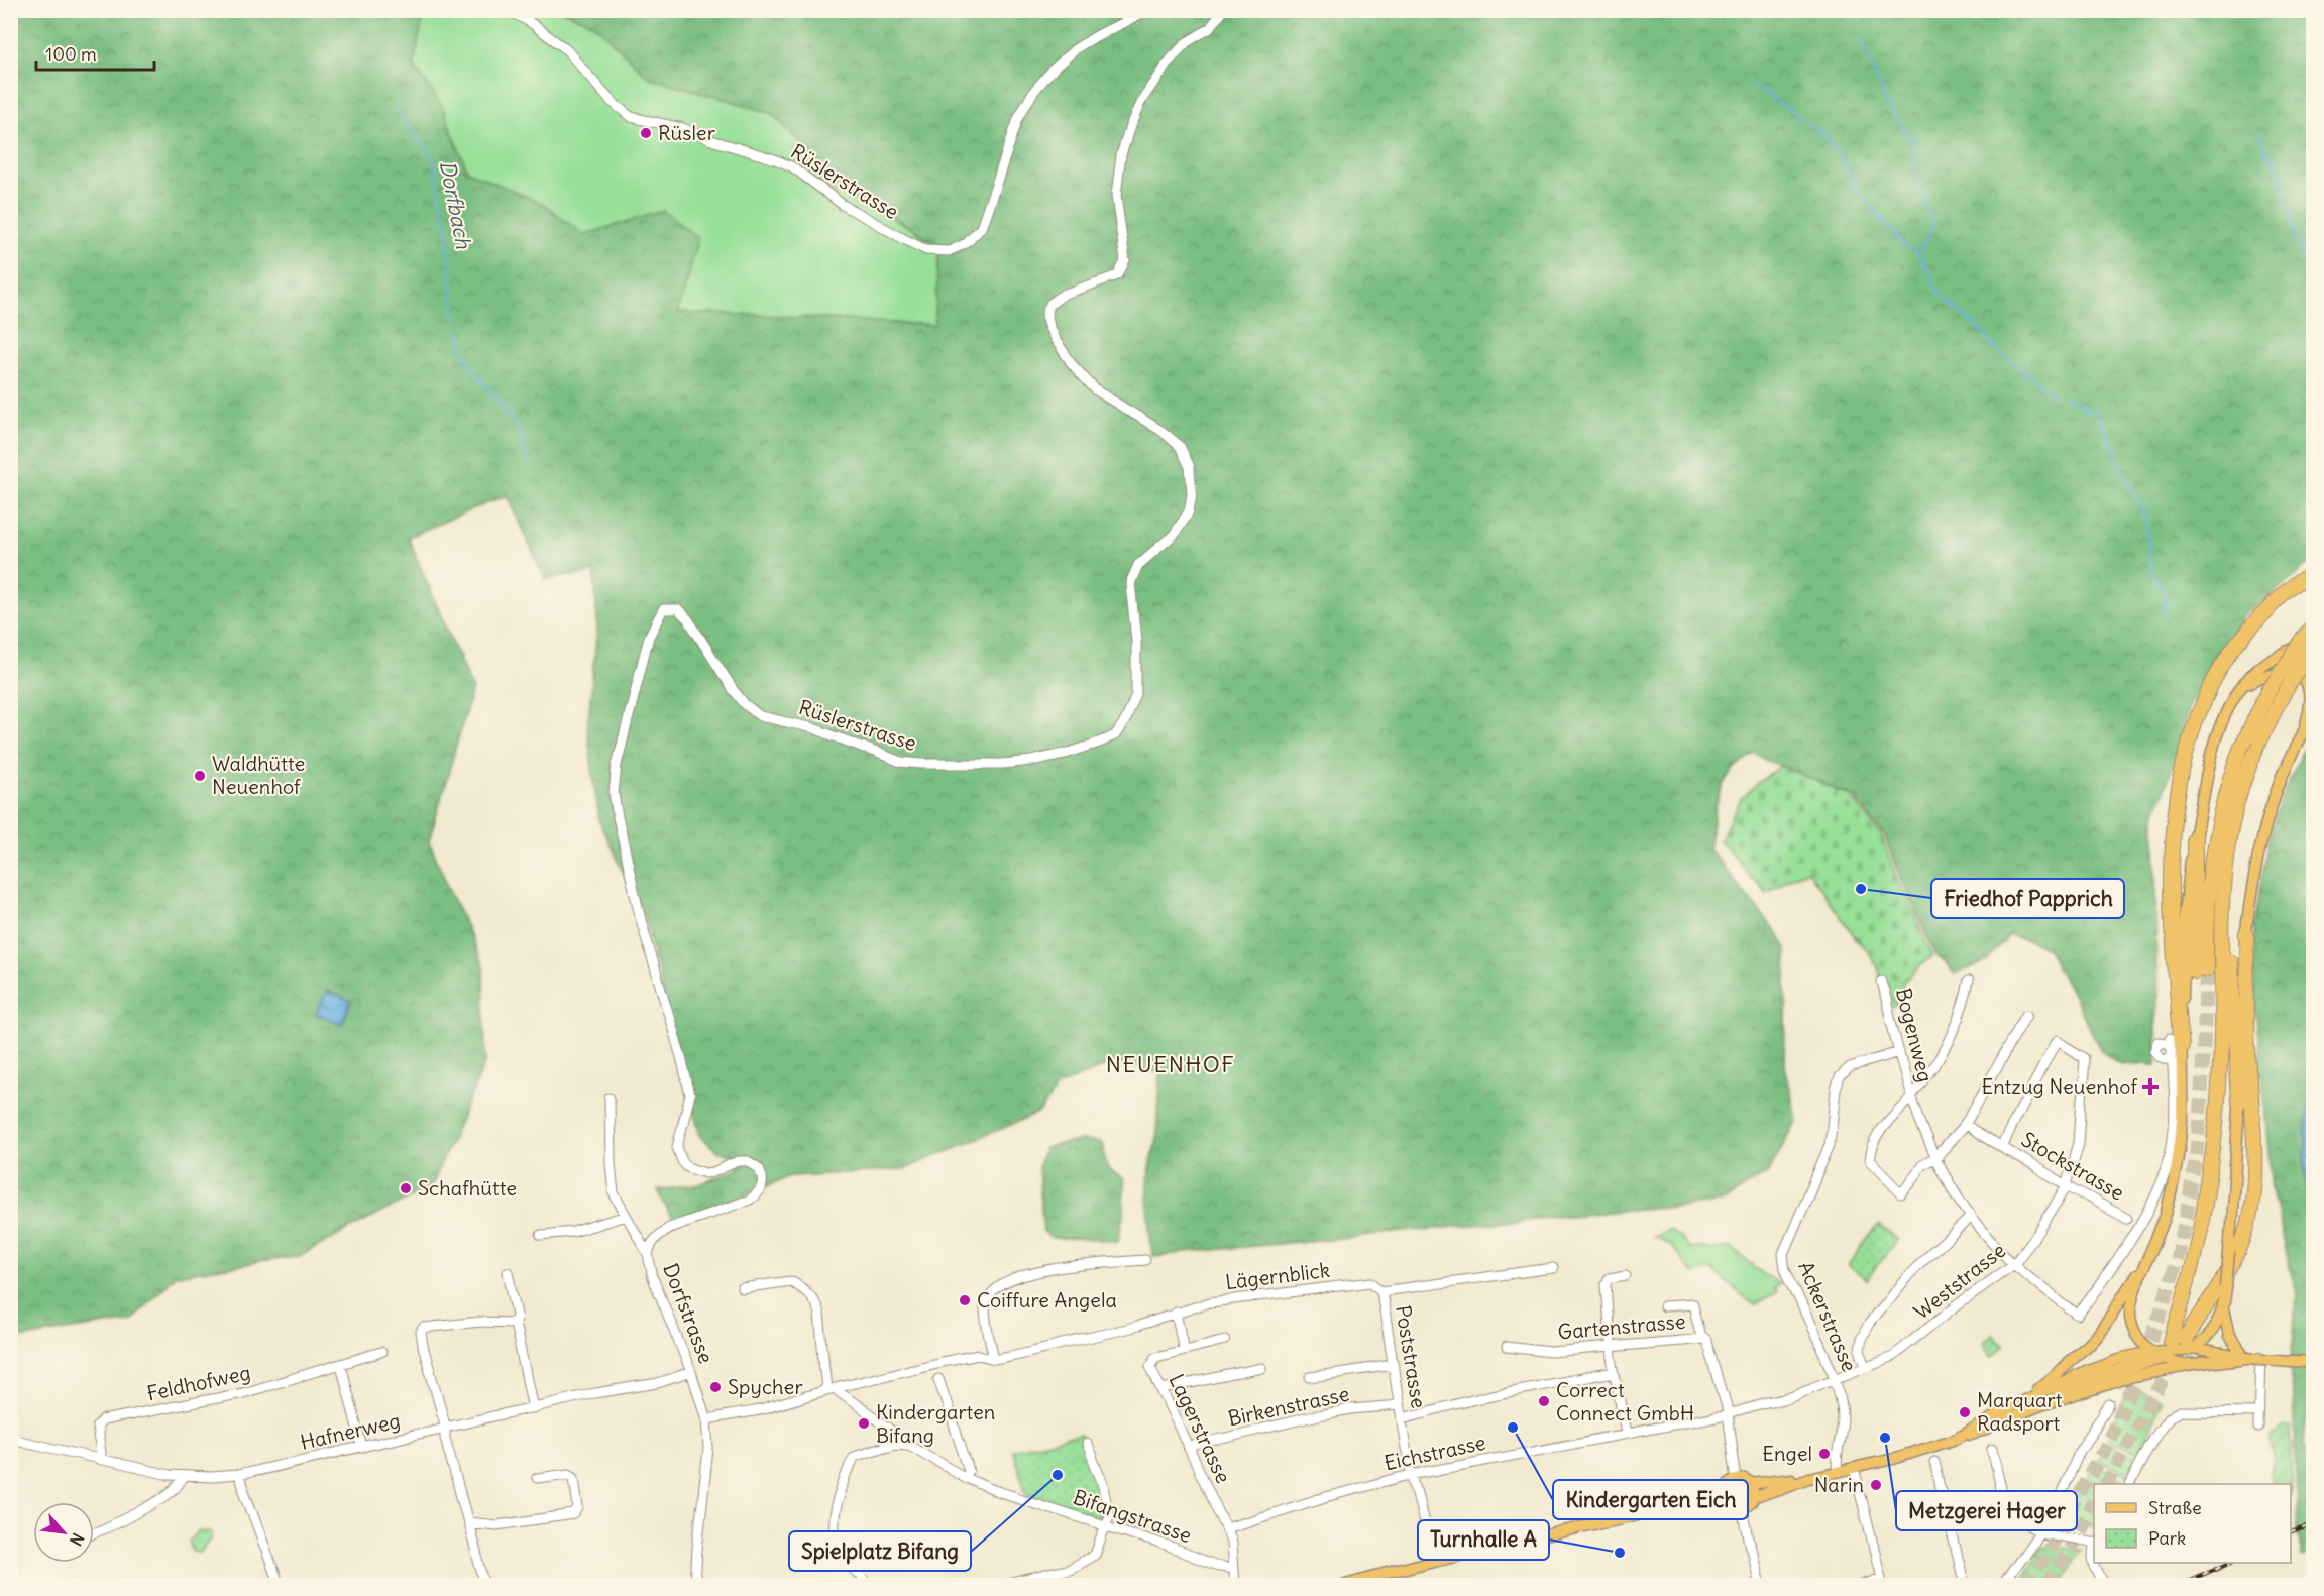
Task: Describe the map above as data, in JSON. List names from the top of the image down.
{
  "streets": {
    "street": [
      "Rüslerstrasse",
      "Bogenweg",
      "Stockstrasse",
      "Lägernblick",
      "Weststrasse",
      "Dorfstrasse",
      "Ackerstrasse",
      "Gartenstrasse",
      "Poststrasse",
      "Feldhofweg",
      "Birkenstrasse",
      "Lagerstrasse",
      "Hafnerweg",
      "Eichstrasse",
      "Bifangstrasse"
    ]
  },
  "crossings": [
    ["Rüslerstrasse", "Dorfstrasse"],
    ["Bogenweg", "Weststrasse"],
    ["Bogenweg", "Ackerstrasse"],
    ["Stockstrasse", "Weststrasse"],
    ["Lägernblick", "Poststrasse"],
    ["Lägernblick", "Bifangstrasse"],
    ["Weststrasse", "Ackerstrasse"],
    ["Weststrasse", "Gartenstrasse"],
    ["Weststrasse", "Eichstrasse"],
    ["Dorfstrasse", "Hafnerweg"],
    ["Gartenstrasse", "Eichstrasse"],
    ["Poststrasse", "Birkenstrasse"],
    ["Poststrasse", "Eichstrasse"],
    ["Feldhofweg", "Hafnerweg"],
    ["Birkenstrasse", "Lagerstrasse"],
    ["Lagerstrasse", "Eichstrasse"],
    ["Lagerstrasse", "Bifangstrasse"]
  ],
  "districts": ["NEUENHOF"],
  "water": ["Dorfbach"],
  "places": {
    "other": [
      "Rüsler",
      "Waldhütte Neuenhof",
      "Friedhof Papprich",
      "Schafhütte",
      "Coiffure Angela",
      "Spycher",
      "Correct Connect GmbH",
      "Marquart Radsport",
      "Kindergarten Bifang",
      "Kindergarten Eich",
      "Metzgerei Hager",
      "Engel",
      "Spielplatz Bifang",
      "Narin",
      "Turnhalle A"
    ],
    "health": ["Entzug Neuenhof"]
  },
  "legend": ["Straße", "Park"],
  "scale_bar": "100 m",
  "north": "bottom right"
}
